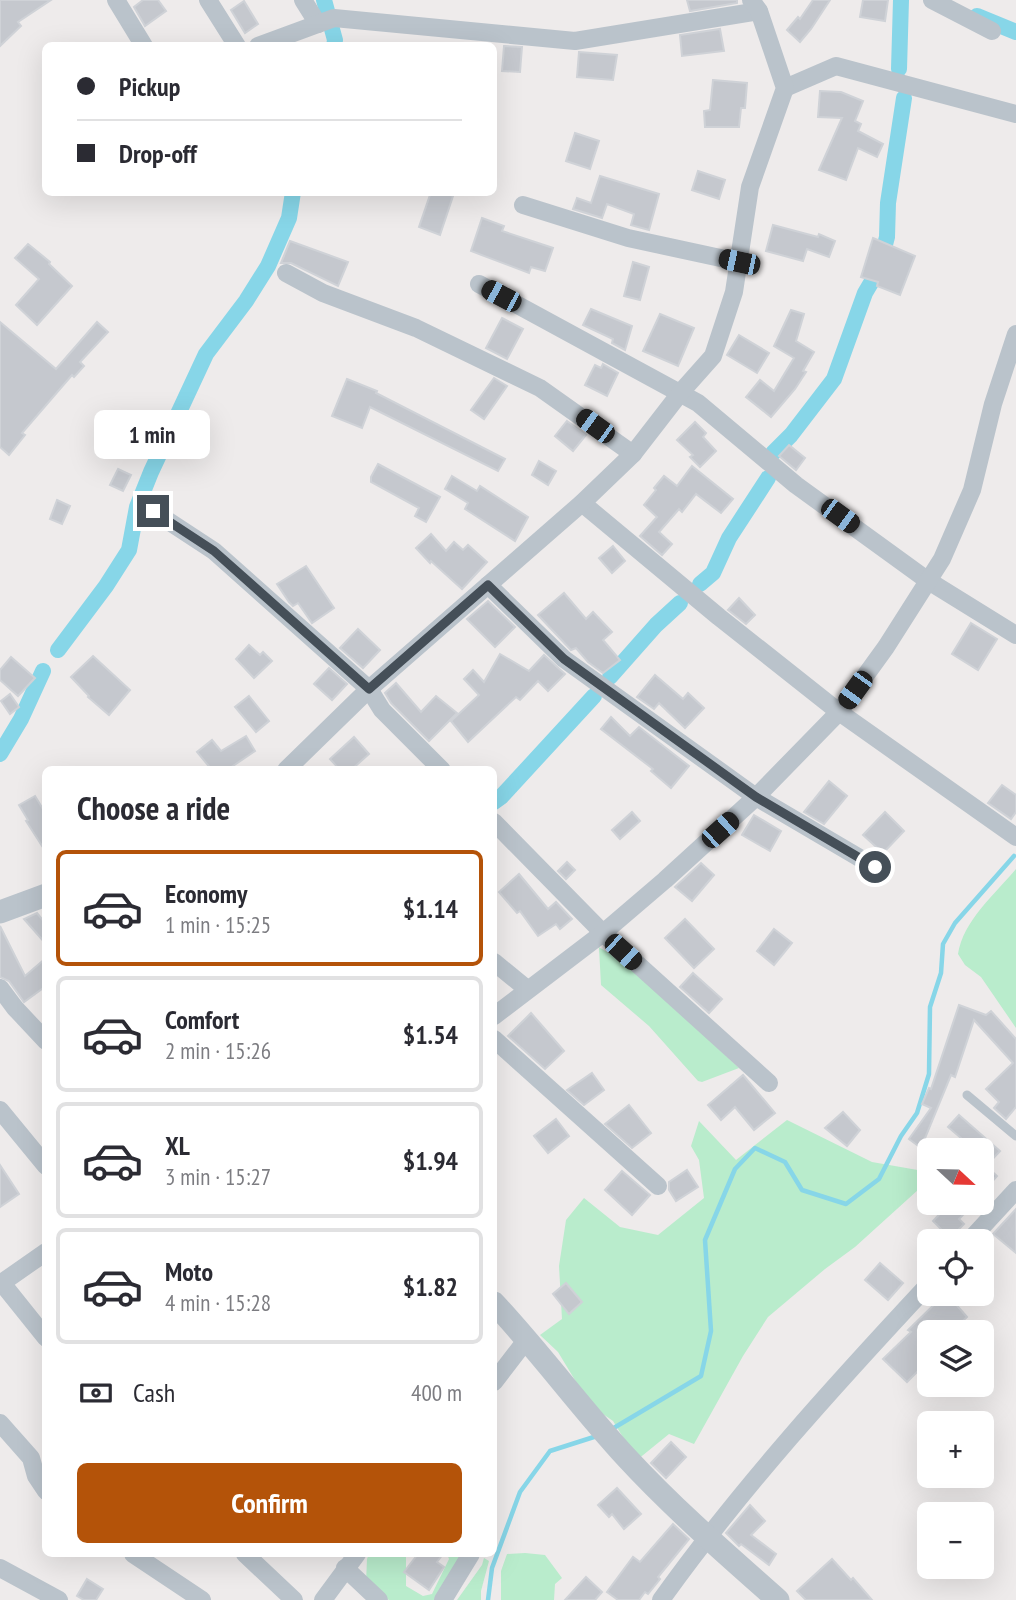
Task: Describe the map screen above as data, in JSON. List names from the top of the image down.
{
  "north": "right",
  "page": {
    "banner": ["Pickup", "Drop-off"],
    "bubble": "1 min",
    "heading": "Choose a ride",
    "list": [
      {
        "name": "Economy",
        "note": "1 min · 15:25",
        "value": "$1.14"
      },
      {
        "name": "Comfort",
        "note": "2 min · 15:26",
        "value": "$1.54"
      },
      {
        "name": "XL",
        "note": "3 min · 15:27",
        "value": "$1.94"
      },
      {
        "name": "Moto",
        "note": "4 min · 15:28",
        "value": "$1.82"
      }
    ],
    "map_buttons": ["+", "−"],
    "pay": ["Cash", "400 m"],
    "buttons": "Confirm"
  }
}
